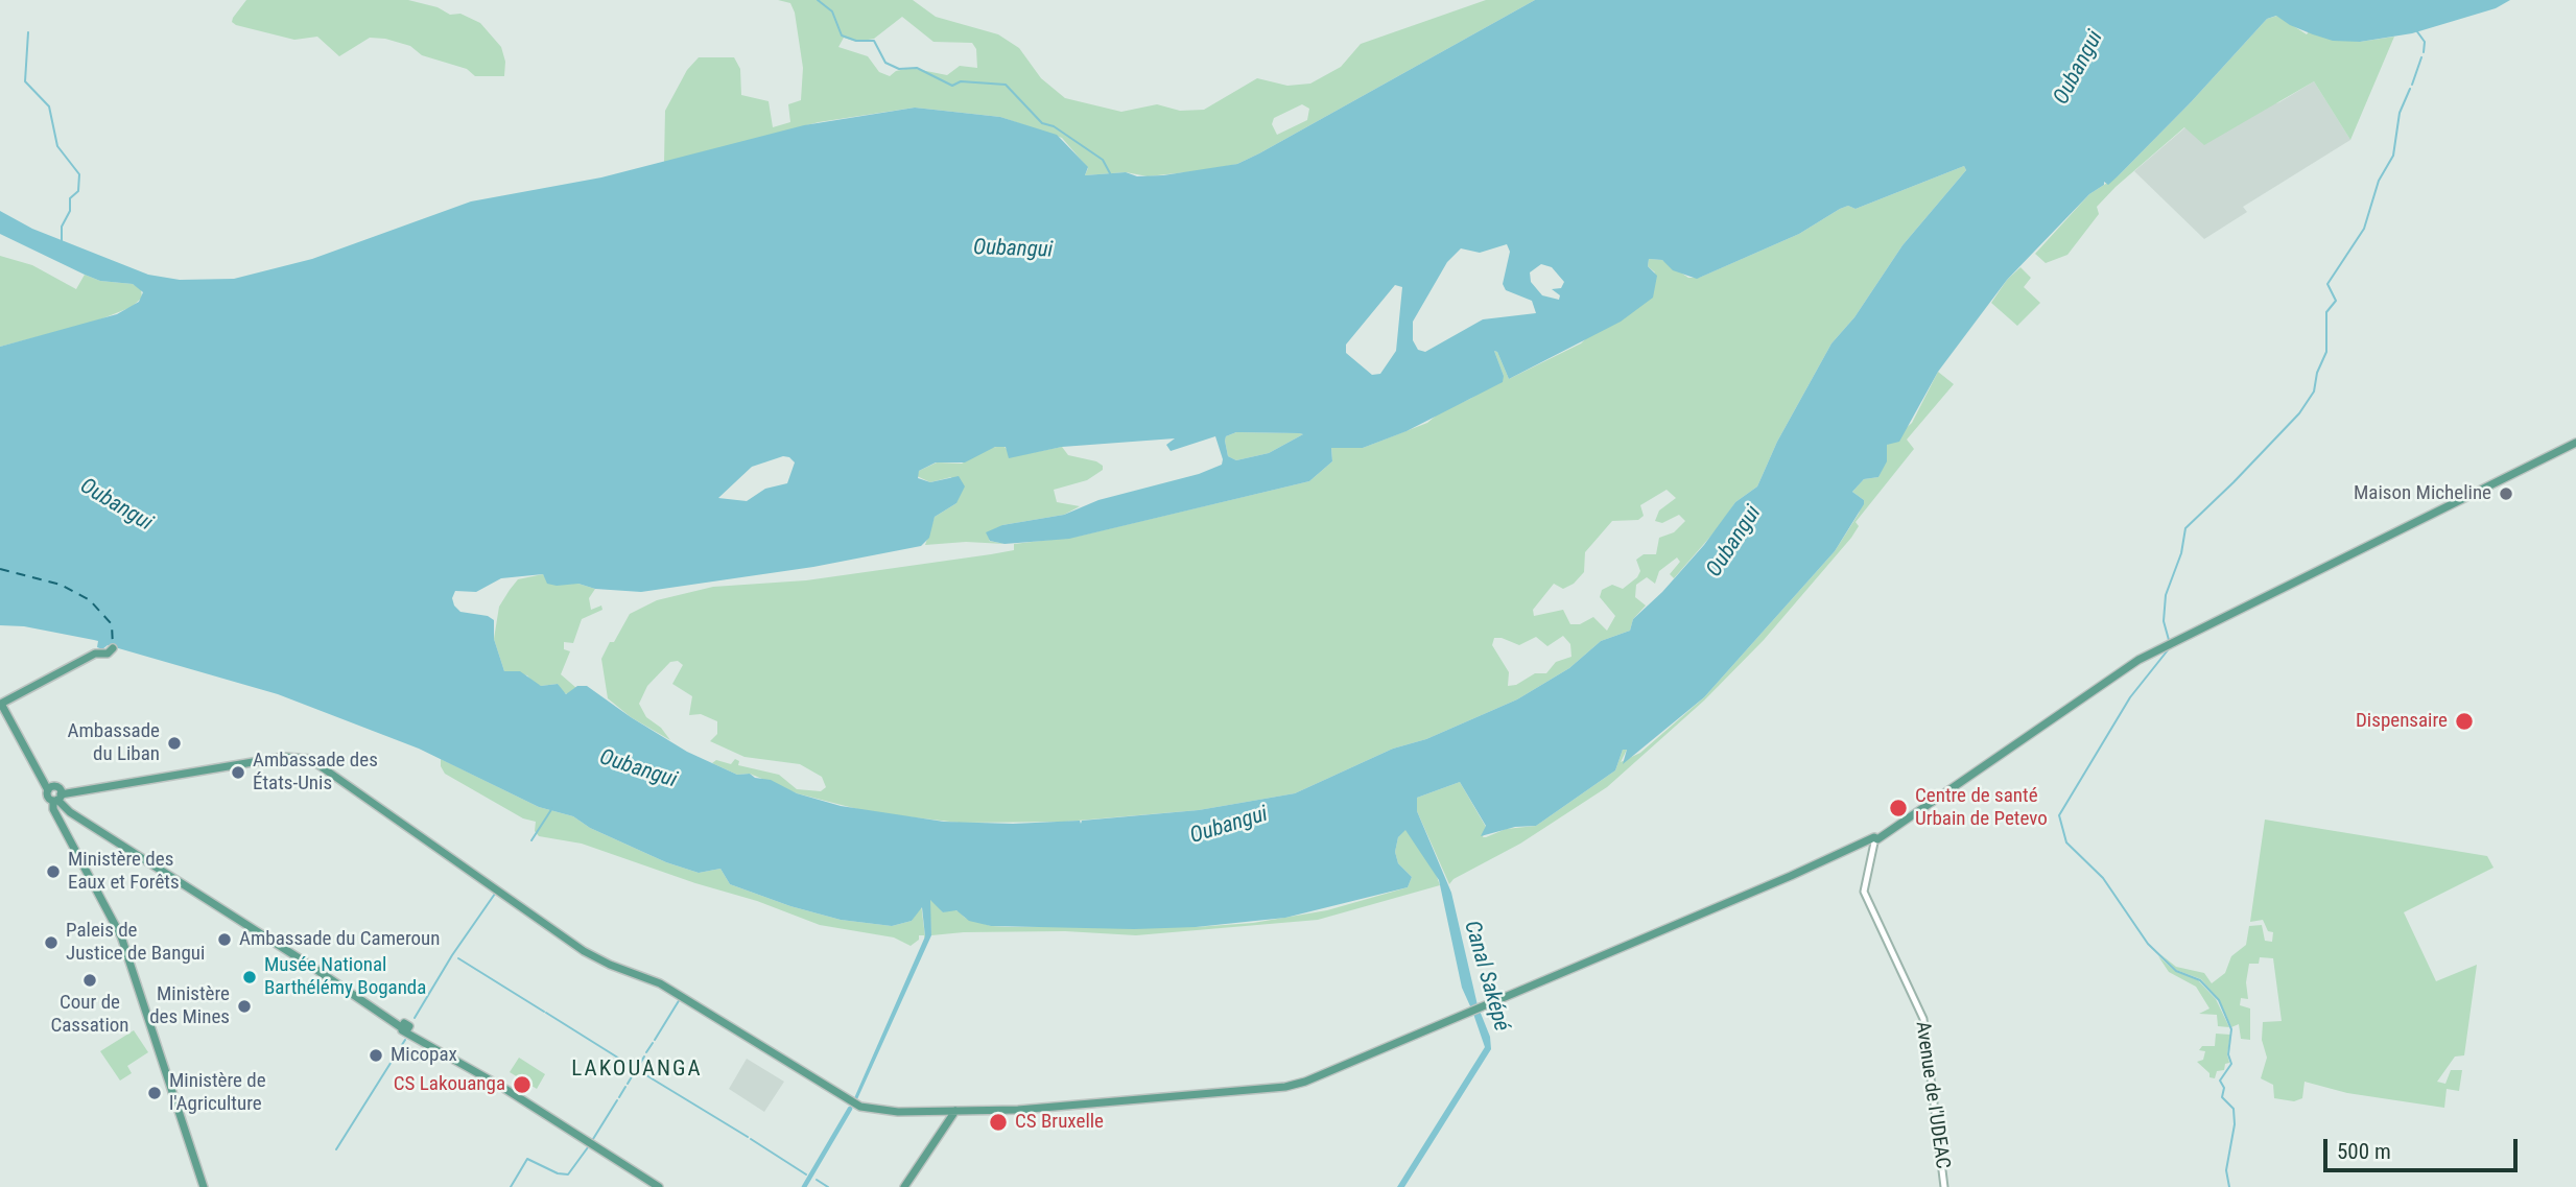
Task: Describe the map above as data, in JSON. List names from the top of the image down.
{
  "streets": {
    "main road": ["Avenue de I'UDEAC"]
  },
  "districts": ["LAKOUANGA"],
  "water": ["Oubangui", "Canal Saképé"],
  "places": [
    "Maison Micheline",
    "Dispensaire",
    "Ambassade du Liban",
    "Ambassade des États-Unis",
    "Centre de santé Urbain de Petevo",
    "Ministère des Eaux et Forêts",
    "Ambassade du Cameroun",
    "Paleis de Justice de Bangui",
    "Musée National Barthélémy Boganda",
    "Cour de Cassation",
    "Ministère des Mines",
    "Micopax",
    "CS Lakouanga",
    "Ministère de l'Agriculture",
    "CS Bruxelle"
  ],
  "scale_bar": "500 m"
}
